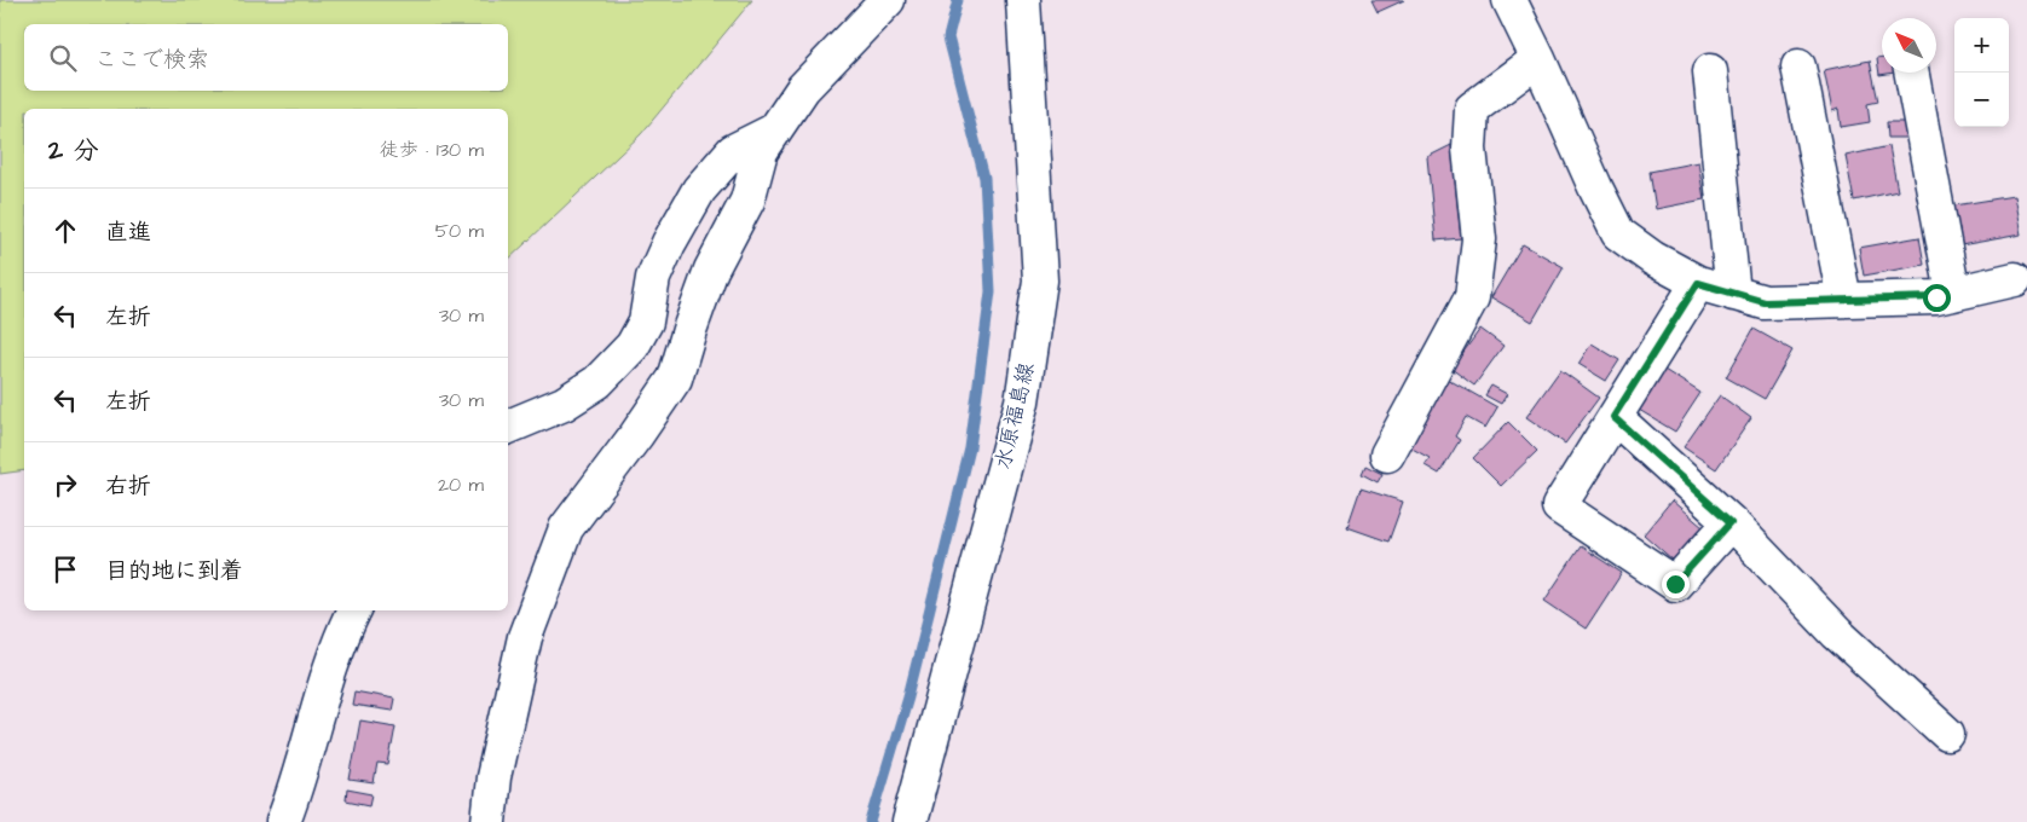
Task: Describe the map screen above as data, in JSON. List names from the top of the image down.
{
  "streets": {
    "street": ["水原福島線"]
  },
  "north": "top left",
  "page": {
    "map_buttons": ["+", "−"],
    "search": "ここで検索",
    "heading": ["2 分", "徒歩 · 130 m"],
    "list": [
      ["直進", "50 m"],
      ["左折", "30 m"],
      ["左折", "30 m"],
      ["右折", "20 m"],
      "目的地に到着"
    ]
  }
}
